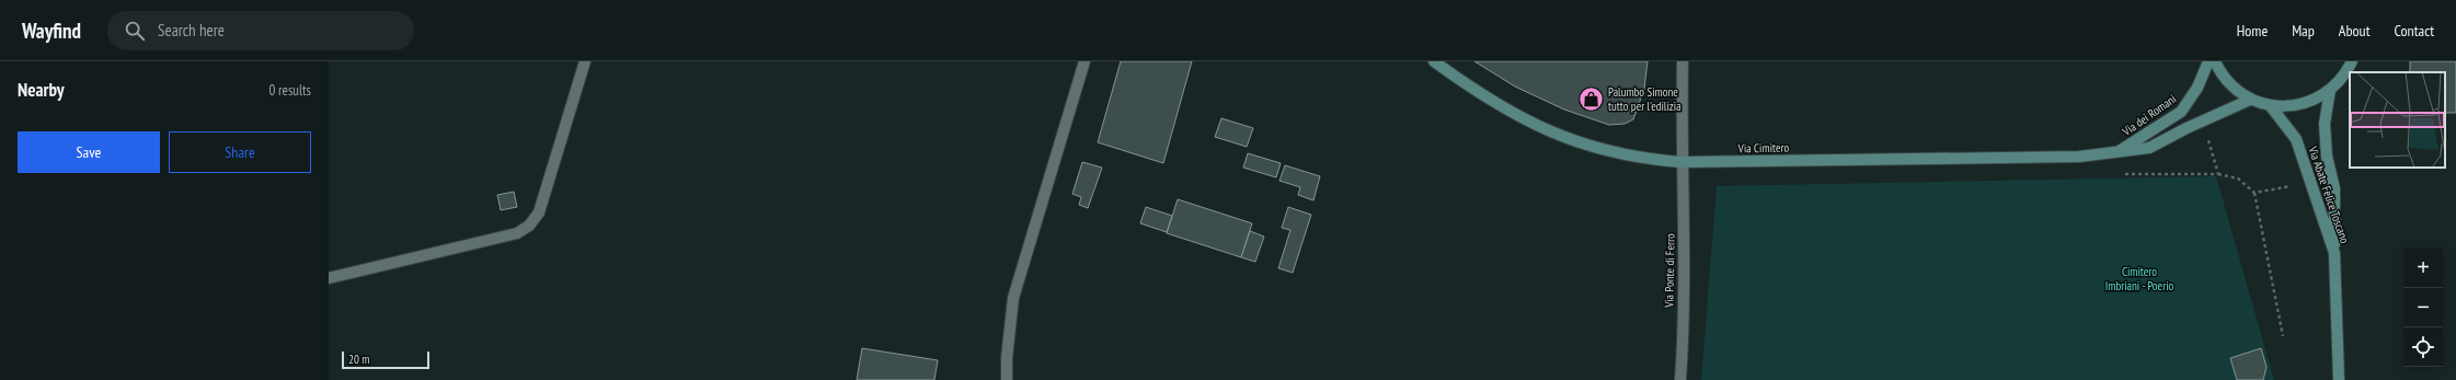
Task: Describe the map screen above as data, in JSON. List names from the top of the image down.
{
  "streets": {
    "main road": ["Via dei Romani", "Via Cimitero", "Via Abate Felice Toscano"],
    "street": ["Via Ponte di Ferro"]
  },
  "crossings": [
    ["Via dei Romani", "Via Cimitero"],
    ["Via Cimitero", "Via Ponte di Ferro"]
  ],
  "parks": ["Cimitero Imbriani - Poerio"],
  "places": {
    "shop": ["Palumbo Simone tutto per l'edilizia"]
  },
  "scale_bar": "20 m",
  "page": {
    "header": "Wayfind",
    "search": "Search here",
    "nav": [
      "Home",
      "Map",
      "About",
      "Contact"
    ],
    "heading": ["Nearby", "0 results"],
    "buttons": ["Save", "Share"],
    "map_buttons": ["+", "−"],
    "scale": "20 m"
  }
}
